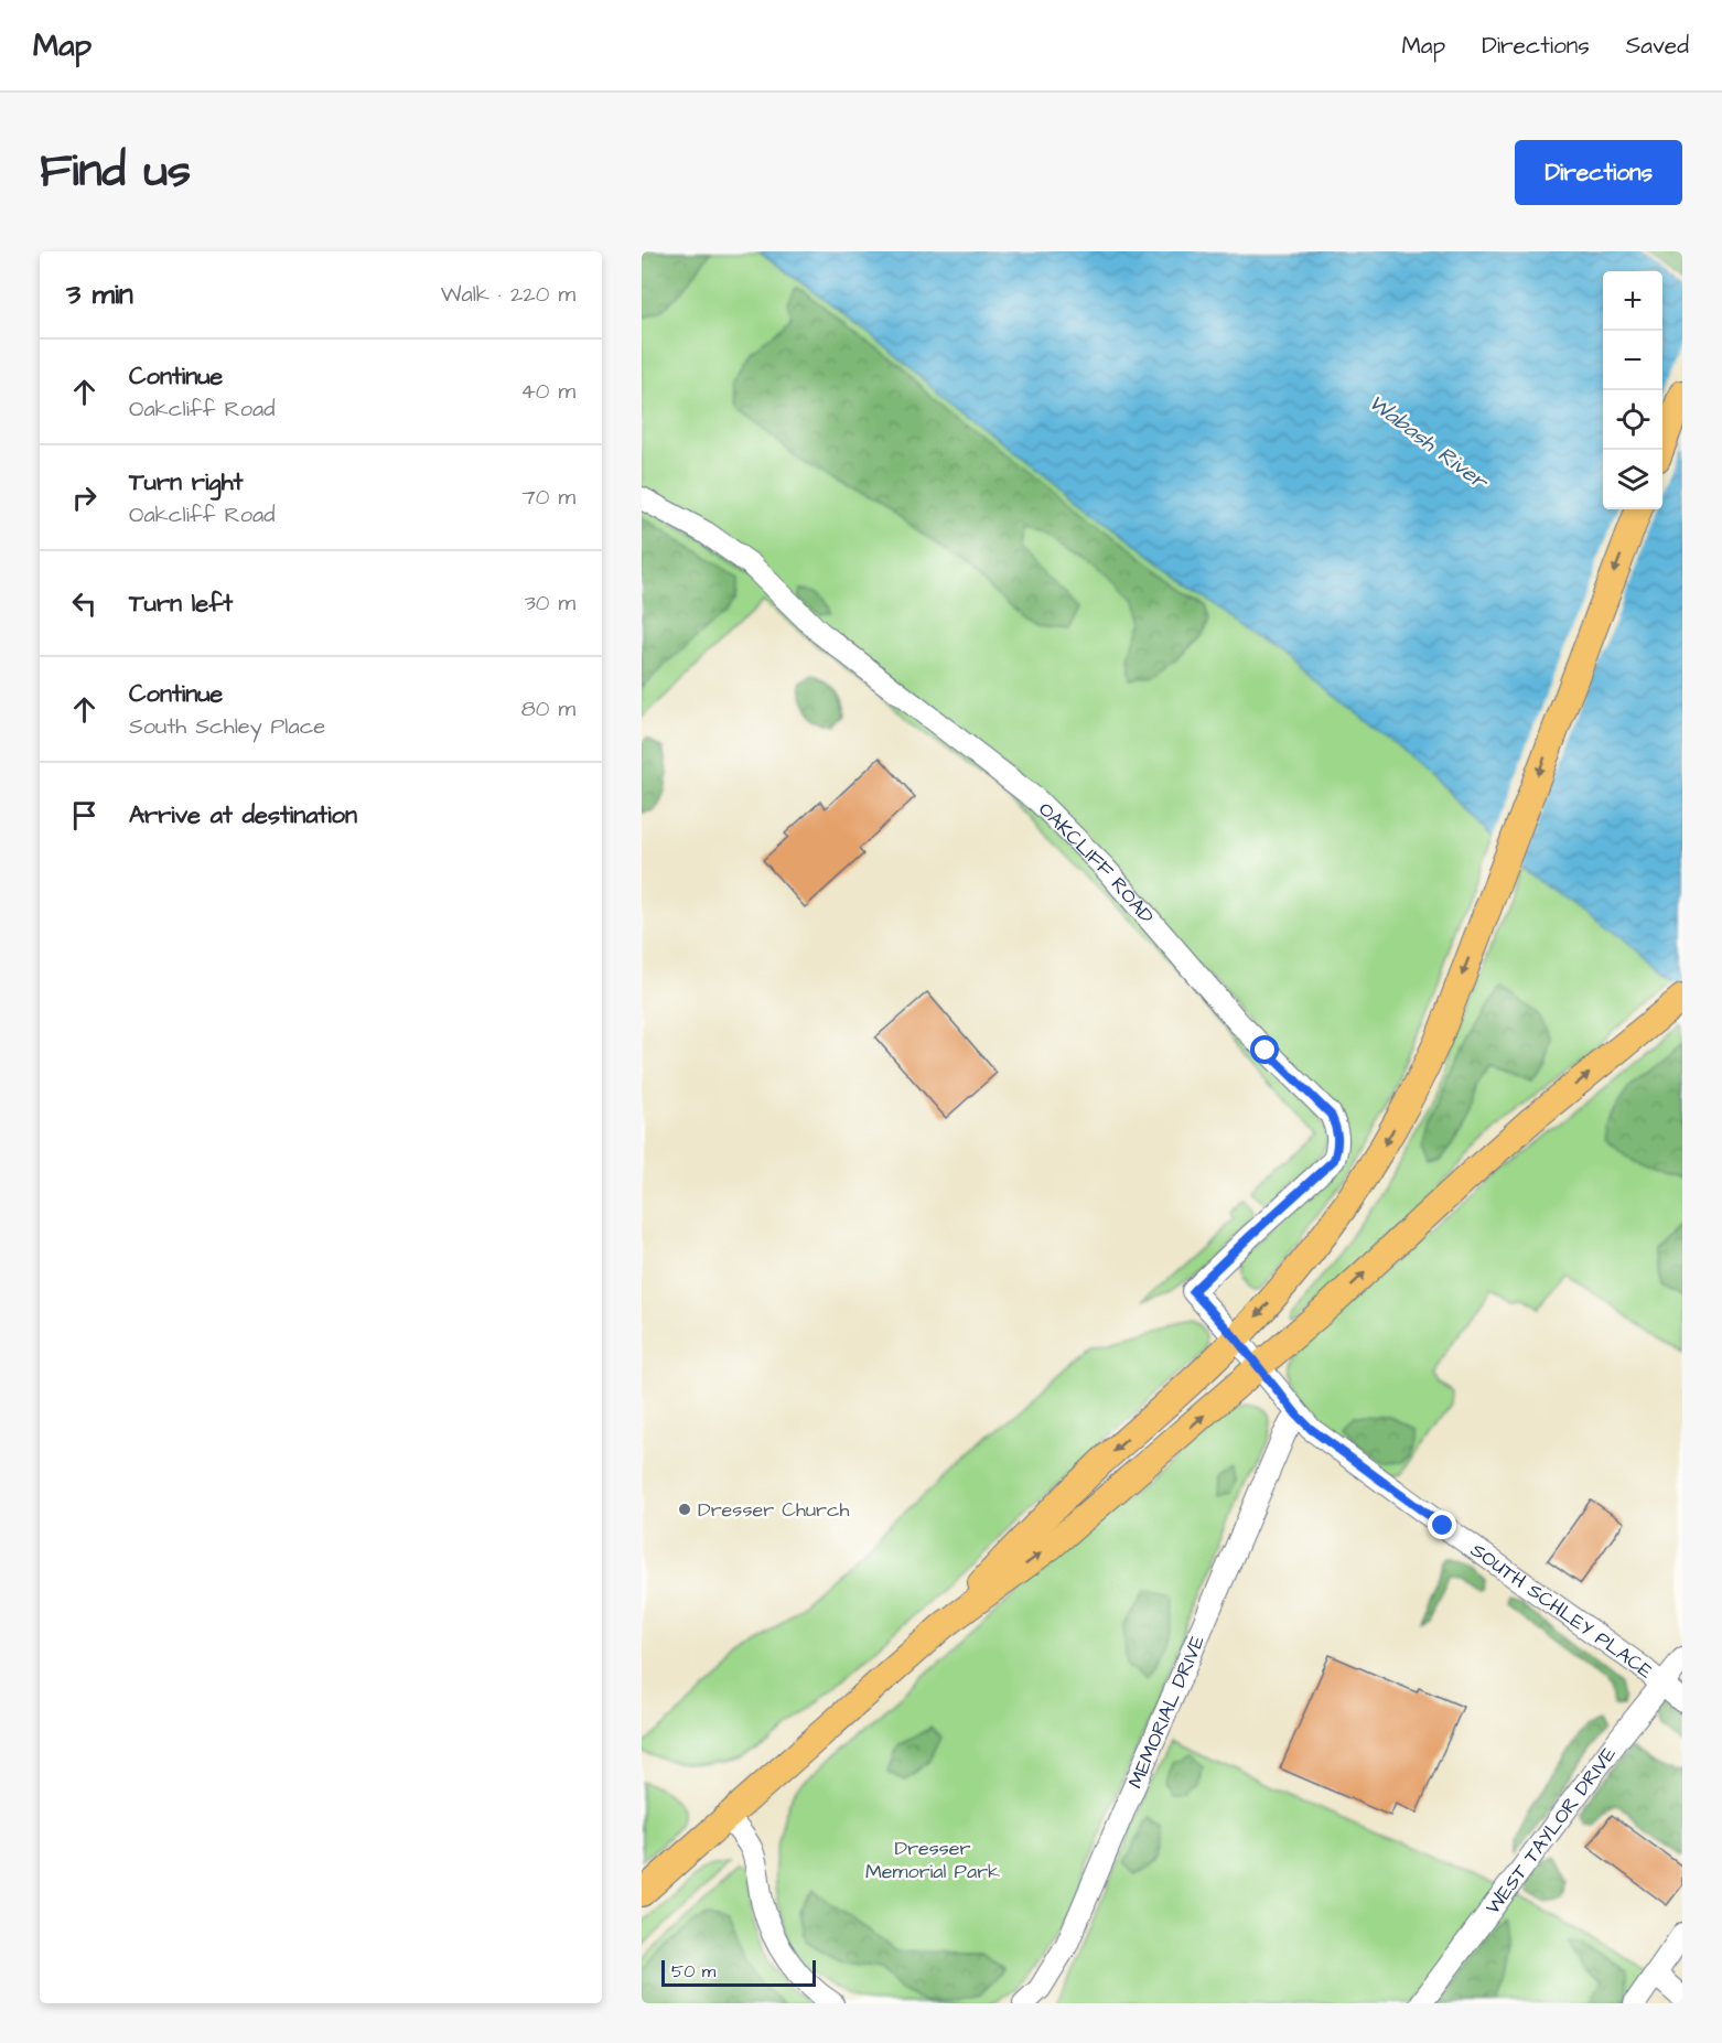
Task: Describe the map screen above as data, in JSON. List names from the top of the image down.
{
  "streets": {
    "street": [
      "OAKCLIFF ROAD",
      "SOUTH SCHLEY PLACE",
      "MEMORIAL DRIVE",
      "WEST TAYLOR DRIVE"
    ]
  },
  "crossings": [
    ["OAKCLIFF ROAD", "SOUTH SCHLEY PLACE"],
    ["SOUTH SCHLEY PLACE", "MEMORIAL DRIVE"],
    ["SOUTH SCHLEY PLACE", "WEST TAYLOR DRIVE"]
  ],
  "water": ["Wabash River"],
  "parks": ["Dresser Memorial Park"],
  "places": ["Dresser Church"],
  "scale_bar": "50 m",
  "page": {
    "header": "Map",
    "nav": ["Map", "Directions", "Saved"],
    "title": "Find us",
    "buttons": "Directions",
    "heading": ["3 min", "Walk · 220 m"],
    "map_buttons": ["+", "−"],
    "list": [
      ["Continue", "Oakcliff Road", "40 m"],
      ["Turn right", "Oakcliff Road", "70 m"],
      ["Turn left", "30 m"],
      ["Continue", "South Schley Place", "80 m"],
      "Arrive at destination"
    ],
    "scale": "50 m"
  }
}
